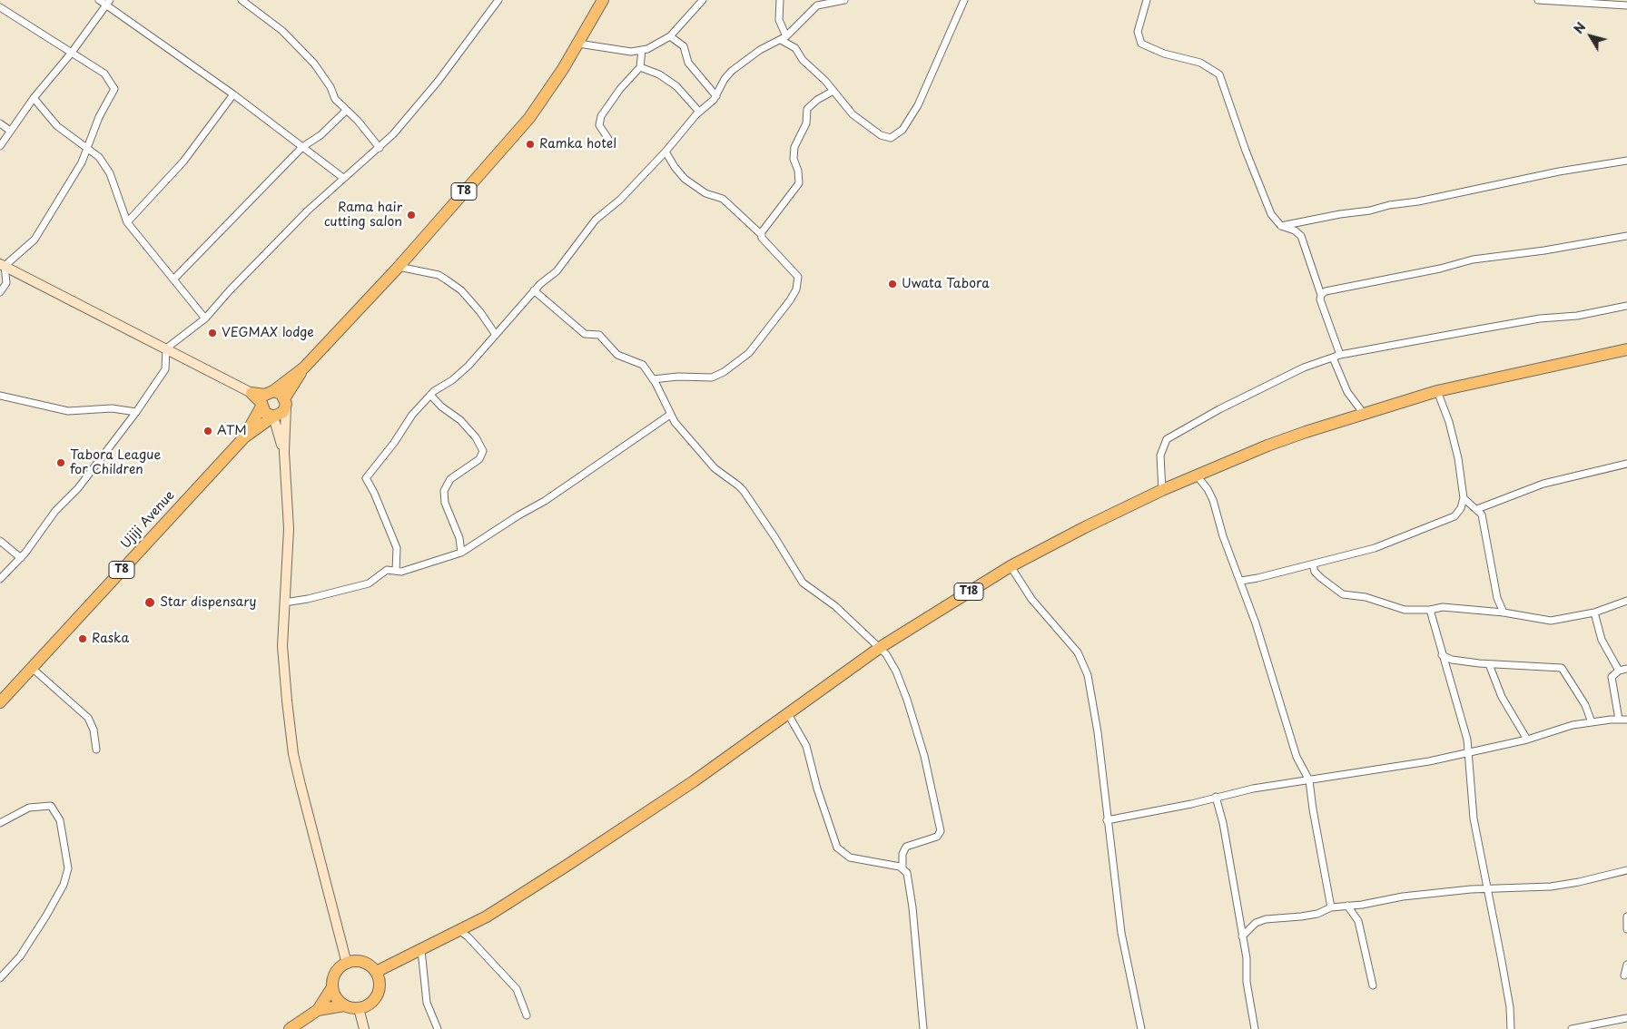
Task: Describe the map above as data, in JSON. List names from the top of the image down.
{
  "streets": {
    "highway": ["T8", "Ujiji Avenue", "T18"]
  },
  "crossings": [
    ["T8", "Ujiji Avenue"]
  ],
  "places": [
    "Ramka hotel",
    "Rama hair cutting salon",
    "Uwata Tabora",
    "VEGMAX lodge",
    "ATM",
    "Tabora League for Children",
    "Star dispensary",
    "Raska"
  ],
  "north": "top left"
}
